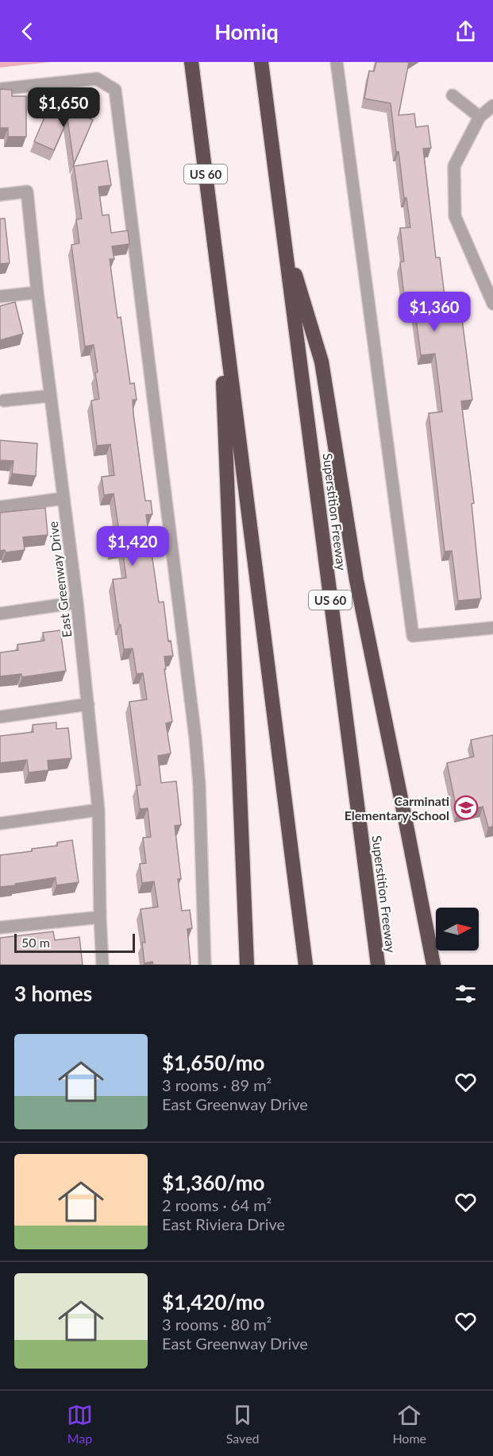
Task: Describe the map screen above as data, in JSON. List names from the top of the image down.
{
  "streets": {
    "highway": ["US 60", "Superstition Freeway"],
    "street": ["East Greenway Drive"]
  },
  "places": {
    "school or university": ["Carminati Elementary School"]
  },
  "scale_bar": "50 m",
  "north": "right",
  "page": {
    "header": "Homiq",
    "price": ["$1,650", "$1,360", "$1,420"],
    "scale": "50 m",
    "heading": "3 homes",
    "list": [
      {
        "name": "$1,650/mo",
        "note": "3 rooms · 89 m² · East Greenway Drive"
      },
      {
        "name": "$1,360/mo",
        "note": "2 rooms · 64 m² · East Riviera Drive"
      },
      {
        "name": "$1,420/mo",
        "note": "3 rooms · 80 m² · East Greenway Drive"
      }
    ],
    "tabs": ["Map", "Saved", "Home"]
  }
}
